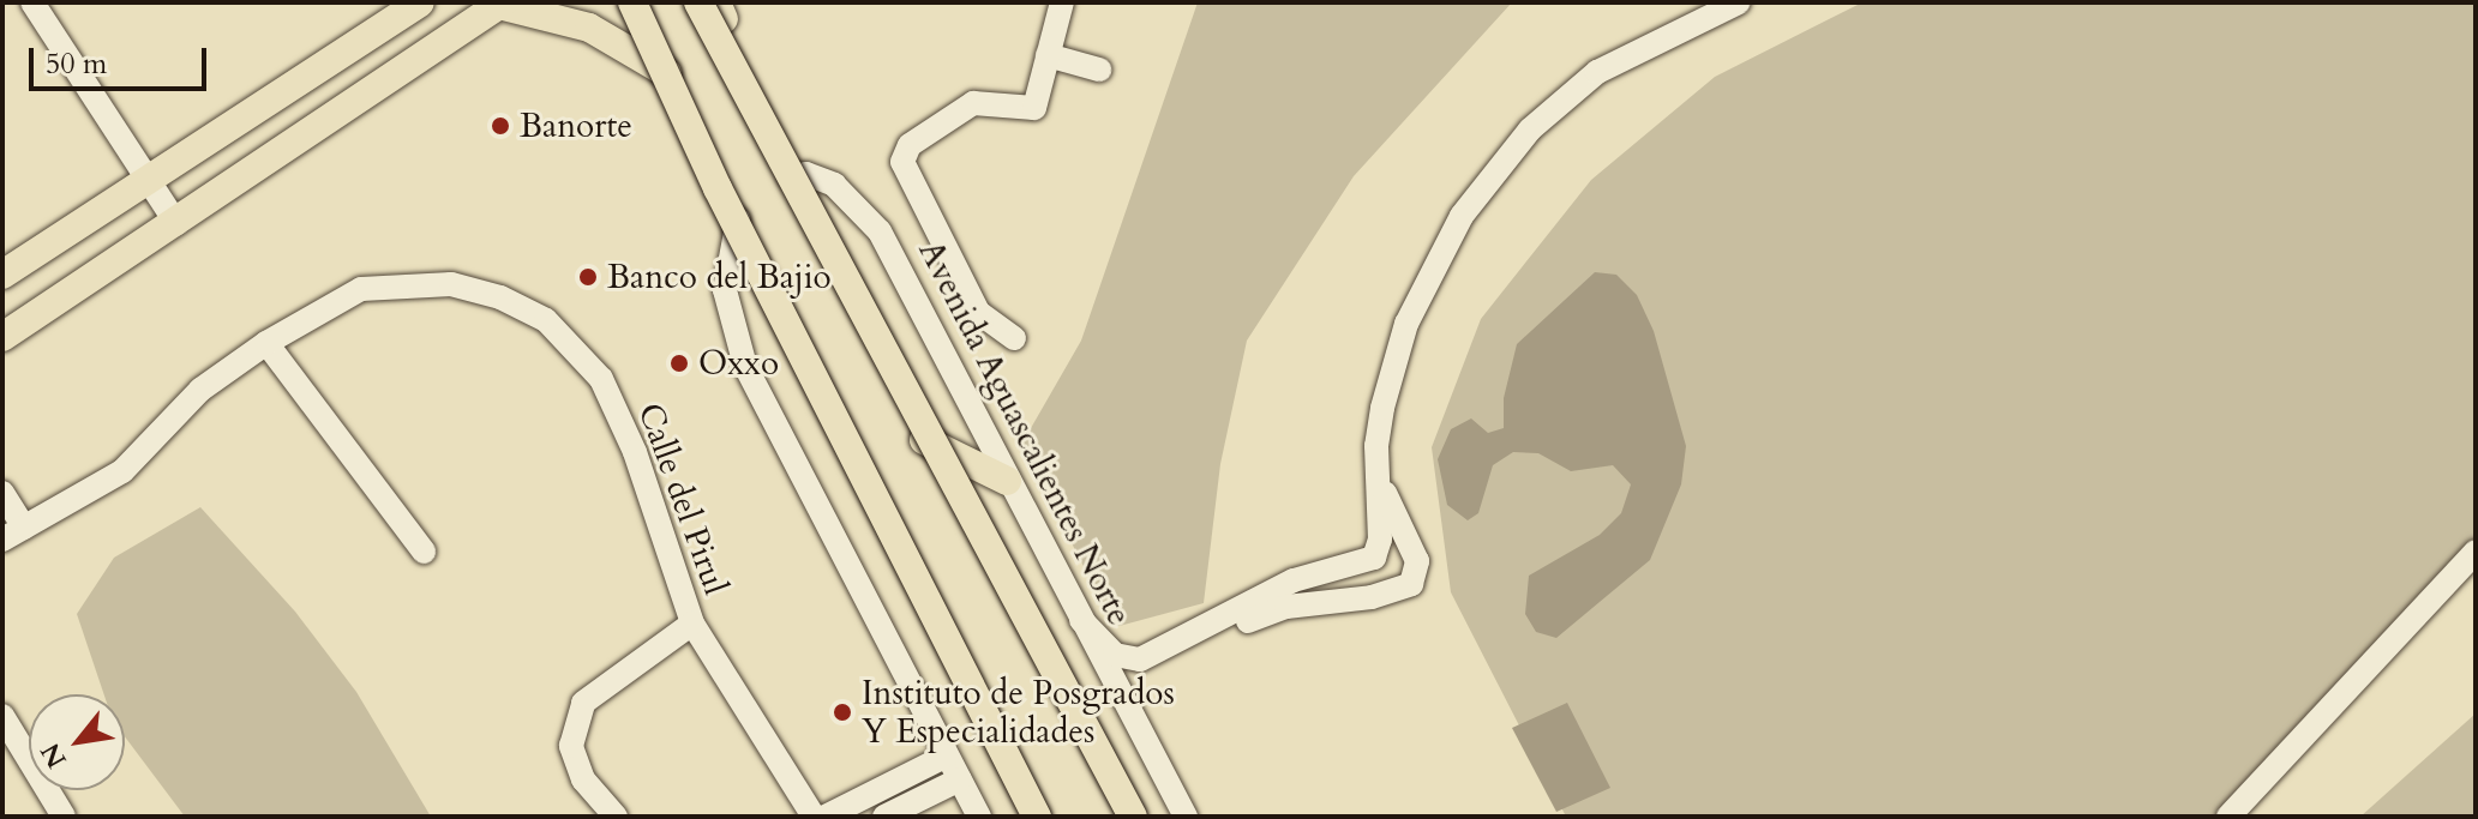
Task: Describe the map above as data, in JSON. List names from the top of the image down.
{
  "streets": {
    "street": ["Avenida Aguascalientes Norte", "Calle del Pirul"]
  },
  "places": [
    "Banorte",
    "Banco del Bajio",
    "Oxxo",
    "Instituto de Posgrados Y Especialidades"
  ],
  "scale_bar": "50 m",
  "north": "bottom left"
}
